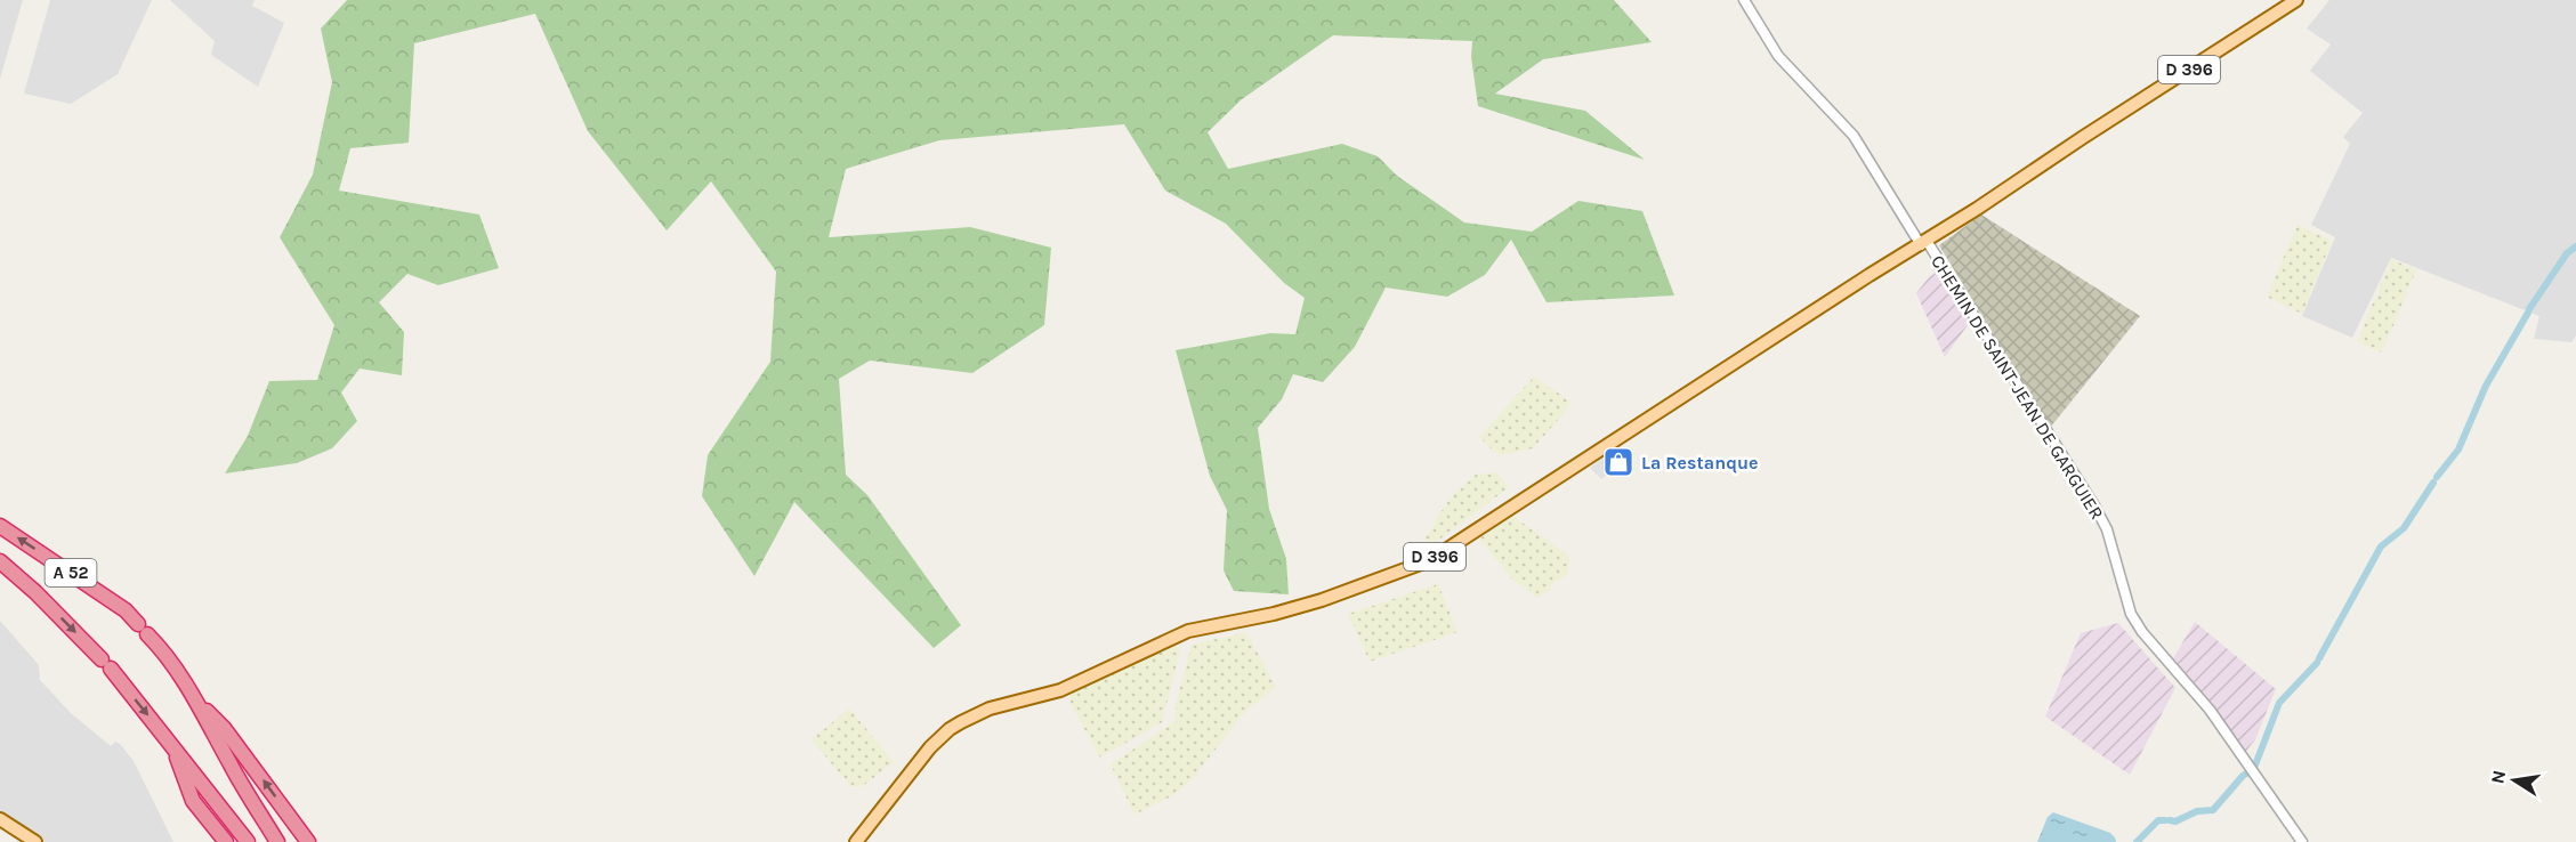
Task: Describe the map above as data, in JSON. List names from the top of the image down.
{
  "streets": {
    "highway": ["A 52"],
    "main road": ["D 396"],
    "street": ["CHEMIN DE SAINT-JEAN DE GARGUIER"]
  },
  "crossings": [
    ["D 396", "CHEMIN DE SAINT-JEAN DE GARGUIER"]
  ],
  "places": {
    "shop": ["La Restanque"]
  },
  "north": "left"
}
